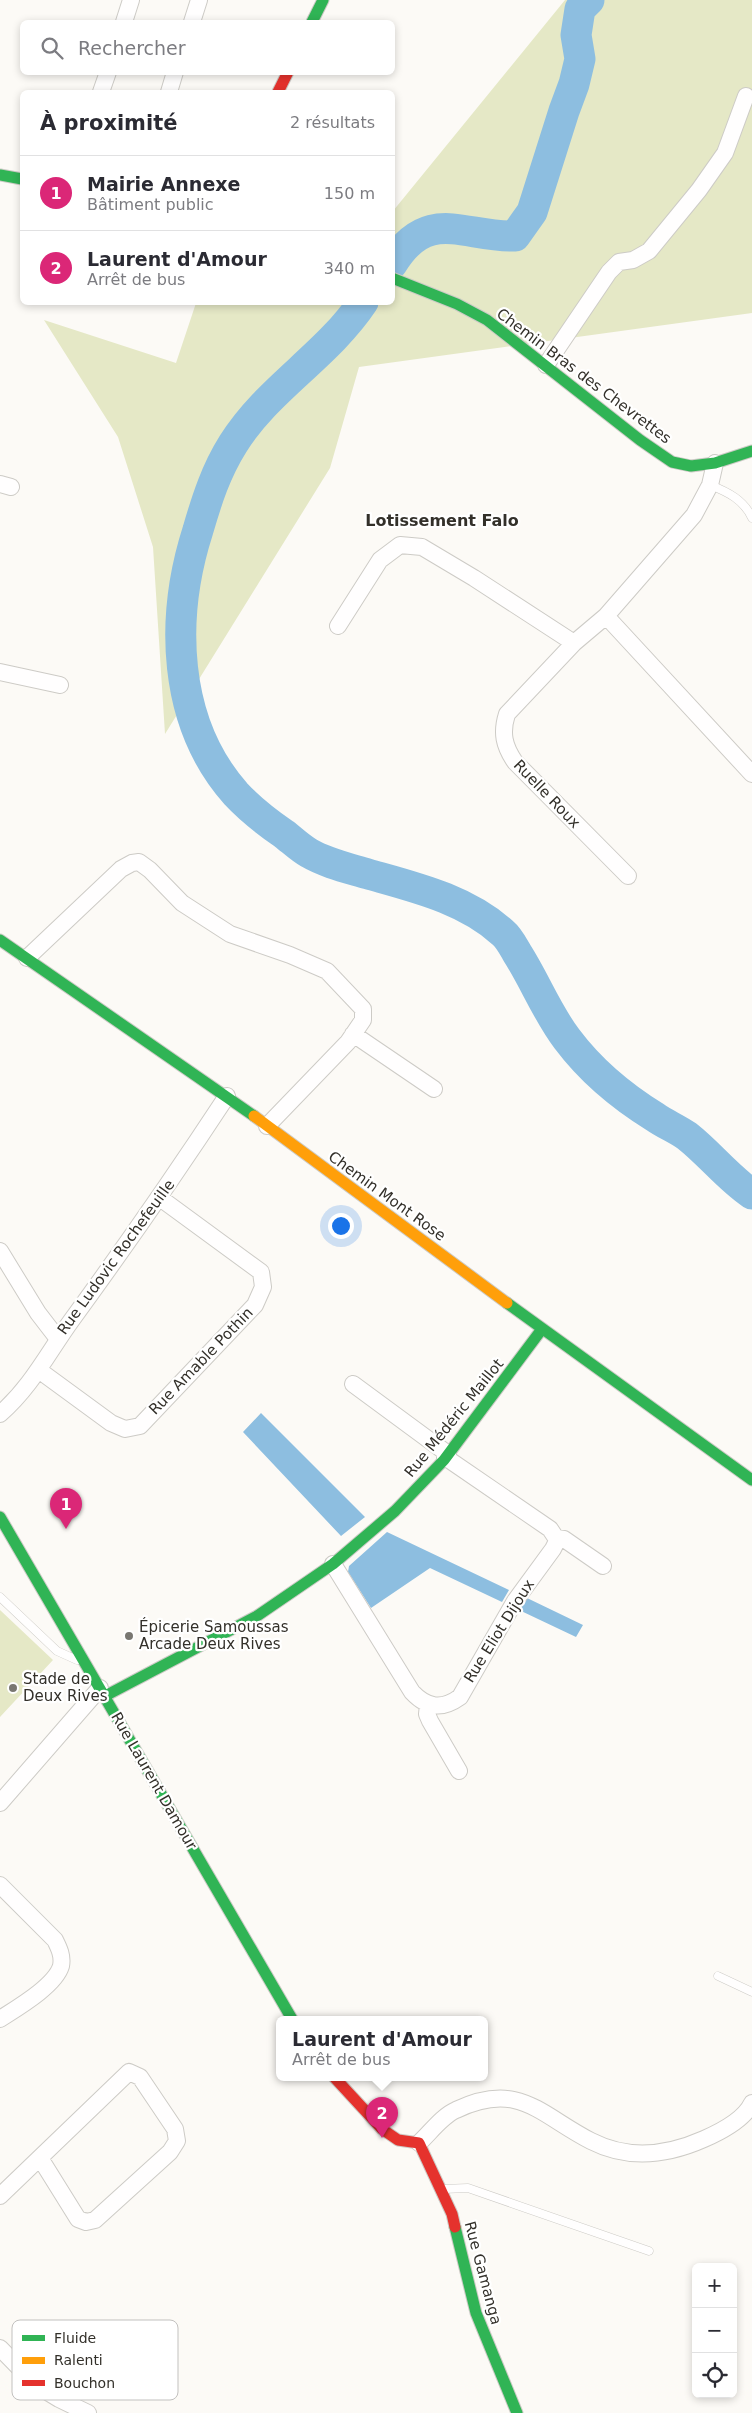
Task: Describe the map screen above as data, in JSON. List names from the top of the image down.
{
  "streets": {
    "street": [
      "Chemin Bras des Chevrettes",
      "Ruelle Roux",
      "Chemin Mont Rose",
      "Rue Ludovic Rochefeuille",
      "Rue Amable Pothin",
      "Rue Médéric Maillot",
      "Rue Eliot Dijoux",
      "Rue Laurent Damour",
      "Rue Gamanga"
    ]
  },
  "crossings": [
    ["Chemin Bras des Chevrettes", "Ruelle Roux"],
    ["Chemin Mont Rose", "Rue Ludovic Rochefeuille"],
    ["Chemin Mont Rose", "Rue Médéric Maillot"],
    ["Rue Ludovic Rochefeuille", "Rue Amable Pothin"],
    ["Rue Médéric Maillot", "Rue Laurent Damour"]
  ],
  "districts": ["Lotissement Falo"],
  "places": ["Épicerie Samoussas Arcade Deux Rives", "Stade de Deux Rives"],
  "legend": ["Fluide", "Ralenti", "Bouchon"],
  "page": {
    "search": "Rechercher",
    "heading": ["À proximité", "2 résultats"],
    "list": [
      {
        "mark": "1",
        "name": "Mairie Annexe",
        "note": "Bâtiment public",
        "value": "150 m"
      },
      {
        "mark": "2",
        "name": "Laurent d'Amour",
        "note": "Arrêt de bus",
        "value": "340 m"
      }
    ],
    "pins": ["1", "2"],
    "popup": ["Laurent d'Amour", "Arrêt de bus"],
    "map_buttons": ["+", "−"]
  }
}
